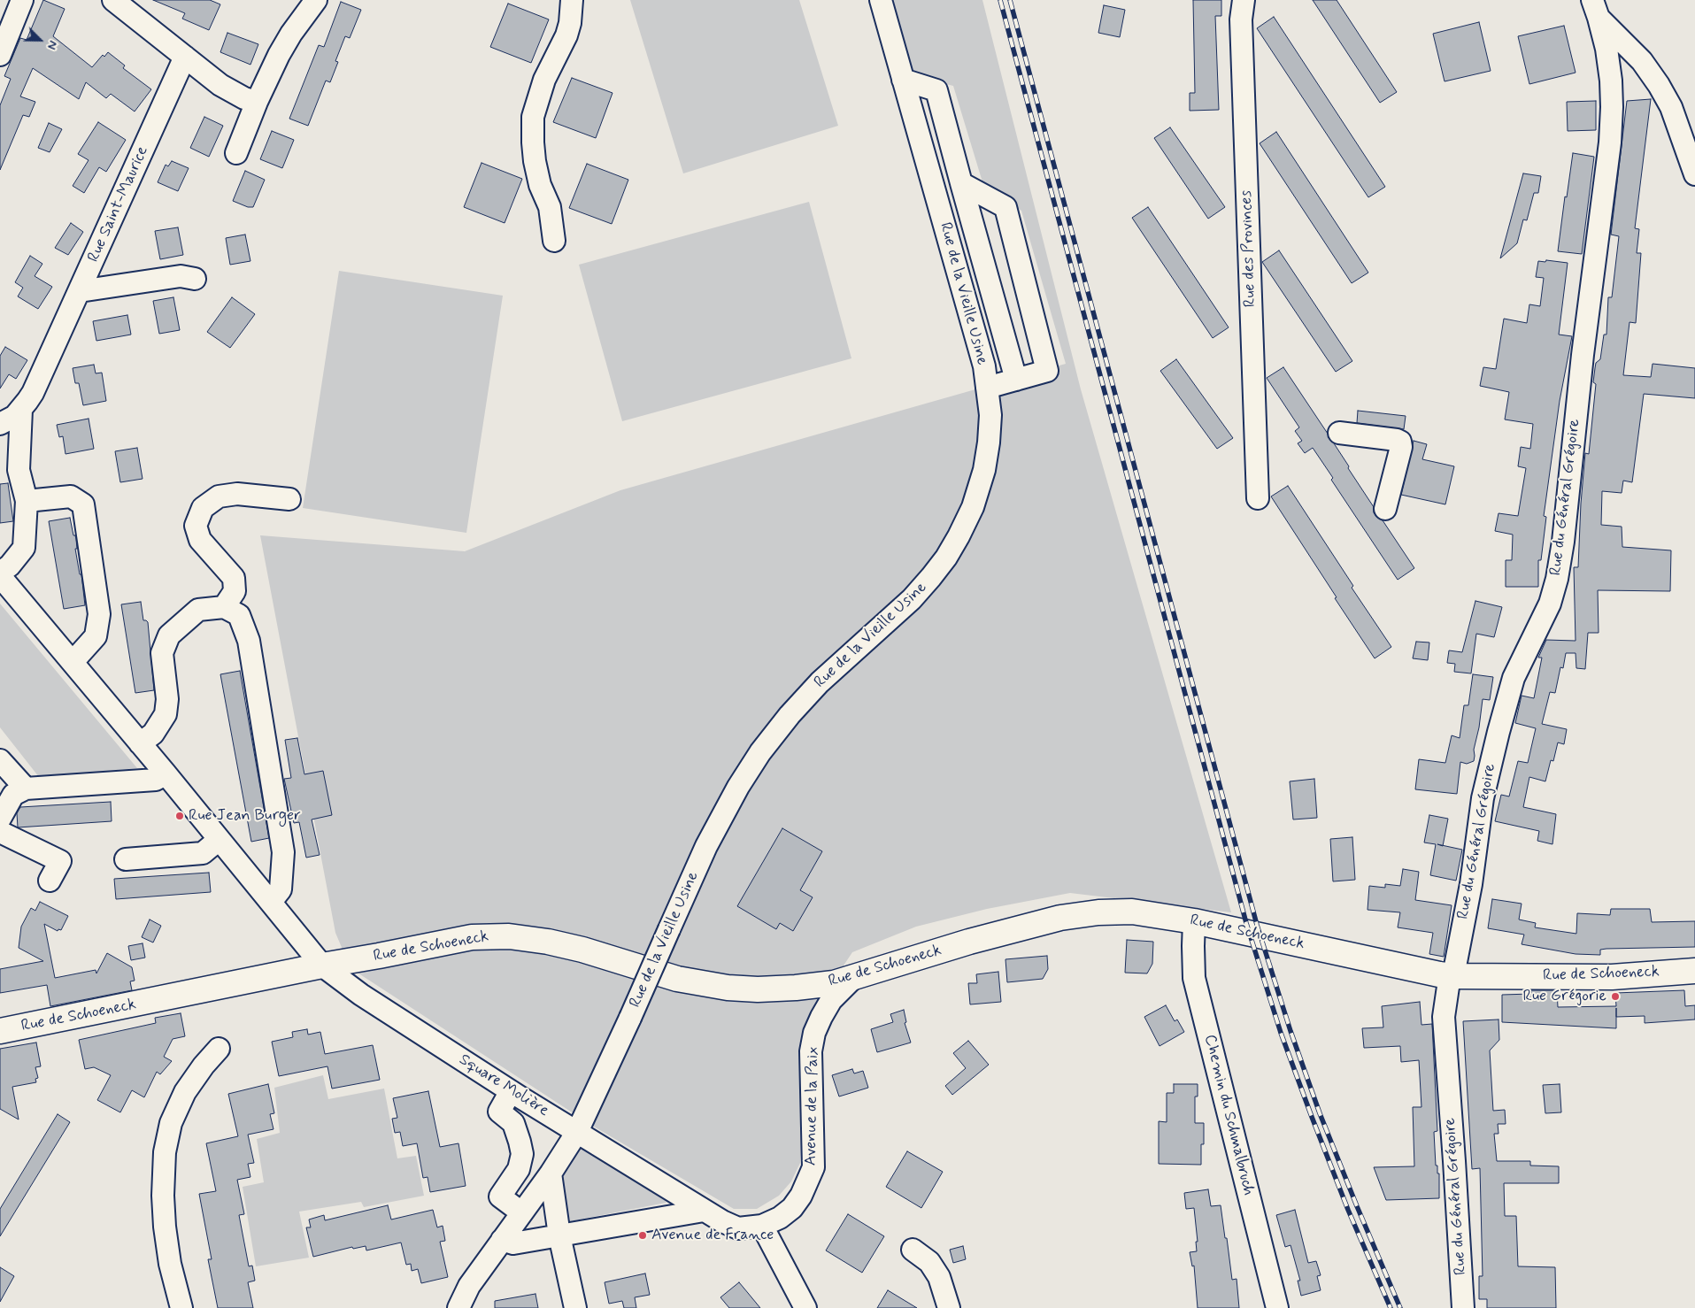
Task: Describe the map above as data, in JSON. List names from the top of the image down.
{
  "streets": {
    "main road": ["Rue de Schoeneck"],
    "street": [
      "Rue Saint-Maurice",
      "Rue des Provinces",
      "Rue de la Vieille Usine",
      "Rue du Général Grégoire",
      "Square Molière",
      "Avenue de la Paix",
      "Chemin du Schmalbruch"
    ]
  },
  "crossings": [
    ["Rue de la Vieille Usine", "Square Molière"],
    ["Rue de la Vieille Usine", "Avenue de la Paix"],
    ["Rue du Général Grégoire", "Rue de Schoeneck"],
    ["Rue de Schoeneck", "Square Molière"],
    ["Rue de Schoeneck", "Avenue de la Paix"],
    ["Rue de Schoeneck", "Chemin du Schmalbruch"],
    ["Square Molière", "Avenue de la Paix"]
  ],
  "places": ["Rue Jean Burger", "Rue Grégorie", "Avenue de France"],
  "north": "bottom right"
}
